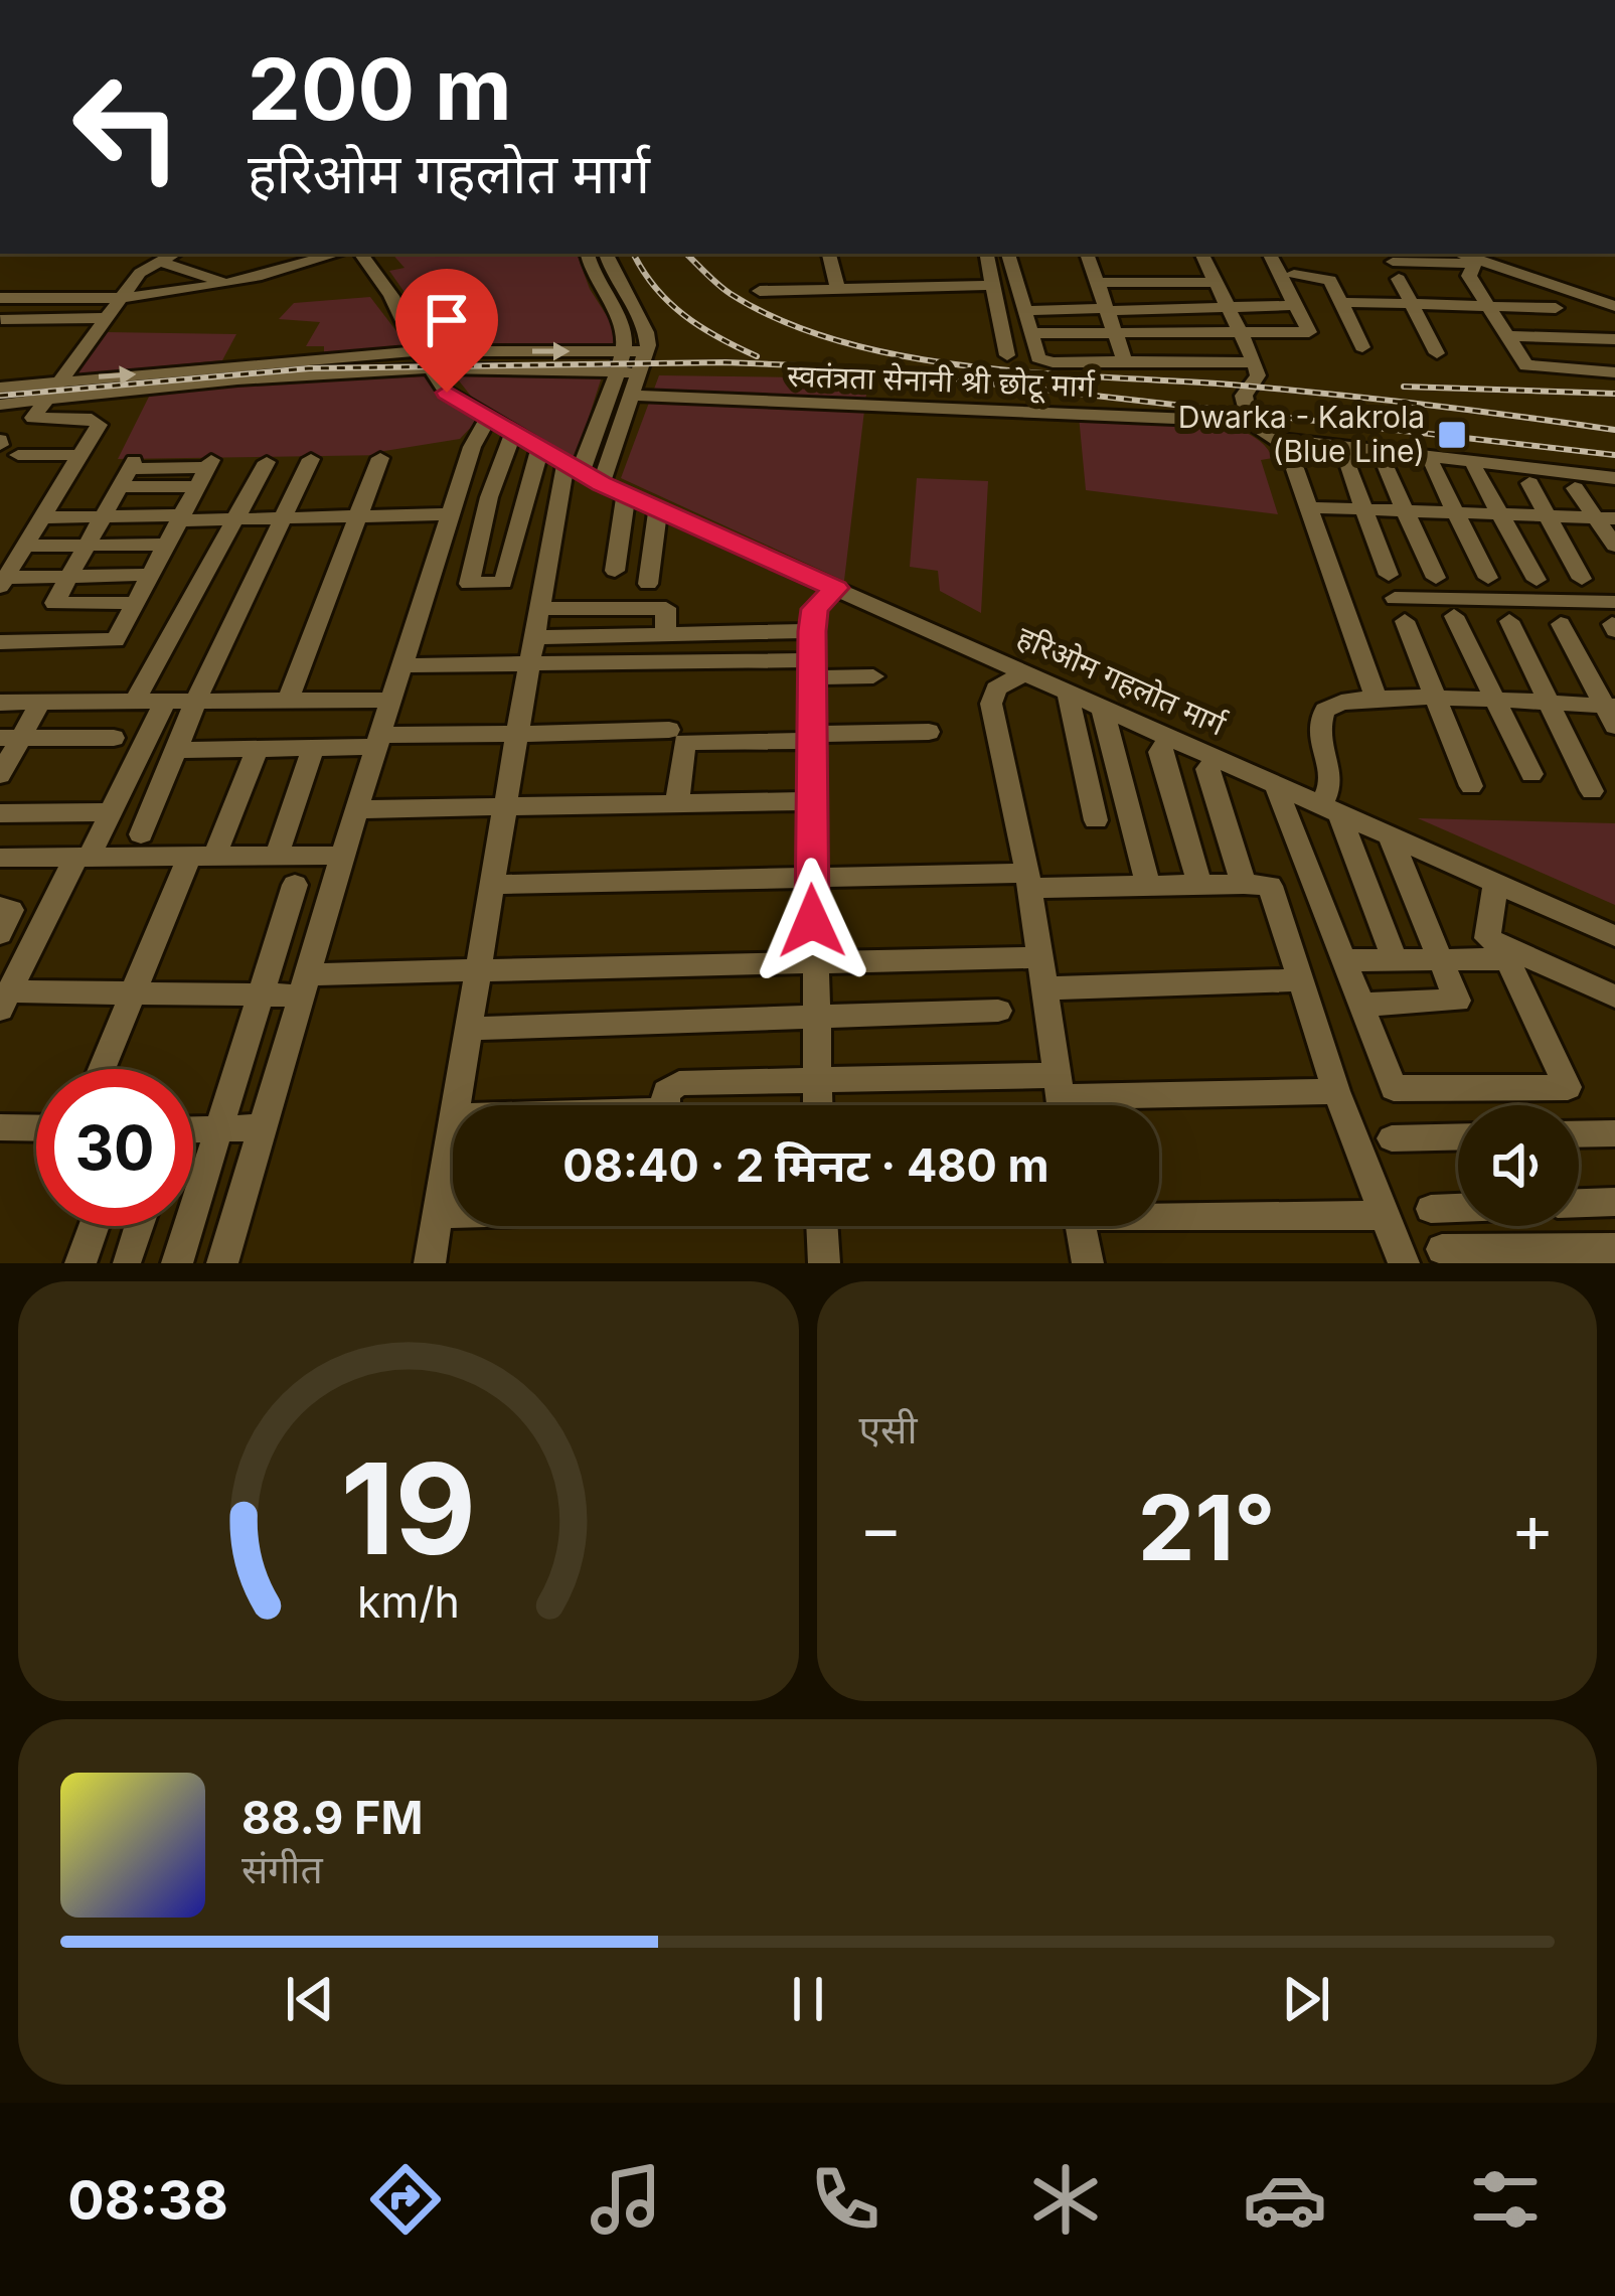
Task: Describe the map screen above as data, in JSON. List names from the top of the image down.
{
  "streets": {
    "street": ["स्वतंत्रता सेनानी श्री छोटू मार्ग", "हरिओम गहलोत मार्ग"]
  },
  "places": {
    "transit": ["Dwarka - Kakrola (Blue Line)"]
  },
  "page": {
    "turn": ["200 m", "हरिओम गहलोत मार्ग"],
    "limit": "30",
    "trip": "08:40 · 2 मिनट · 480 m",
    "tile": "एसी",
    "heat": ["−", "21°", "+"],
    "song": ["88.9 FM", "संगीत"],
    "tabs": "08:38",
    "gauge": ["19", "km/h"]
  }
}
